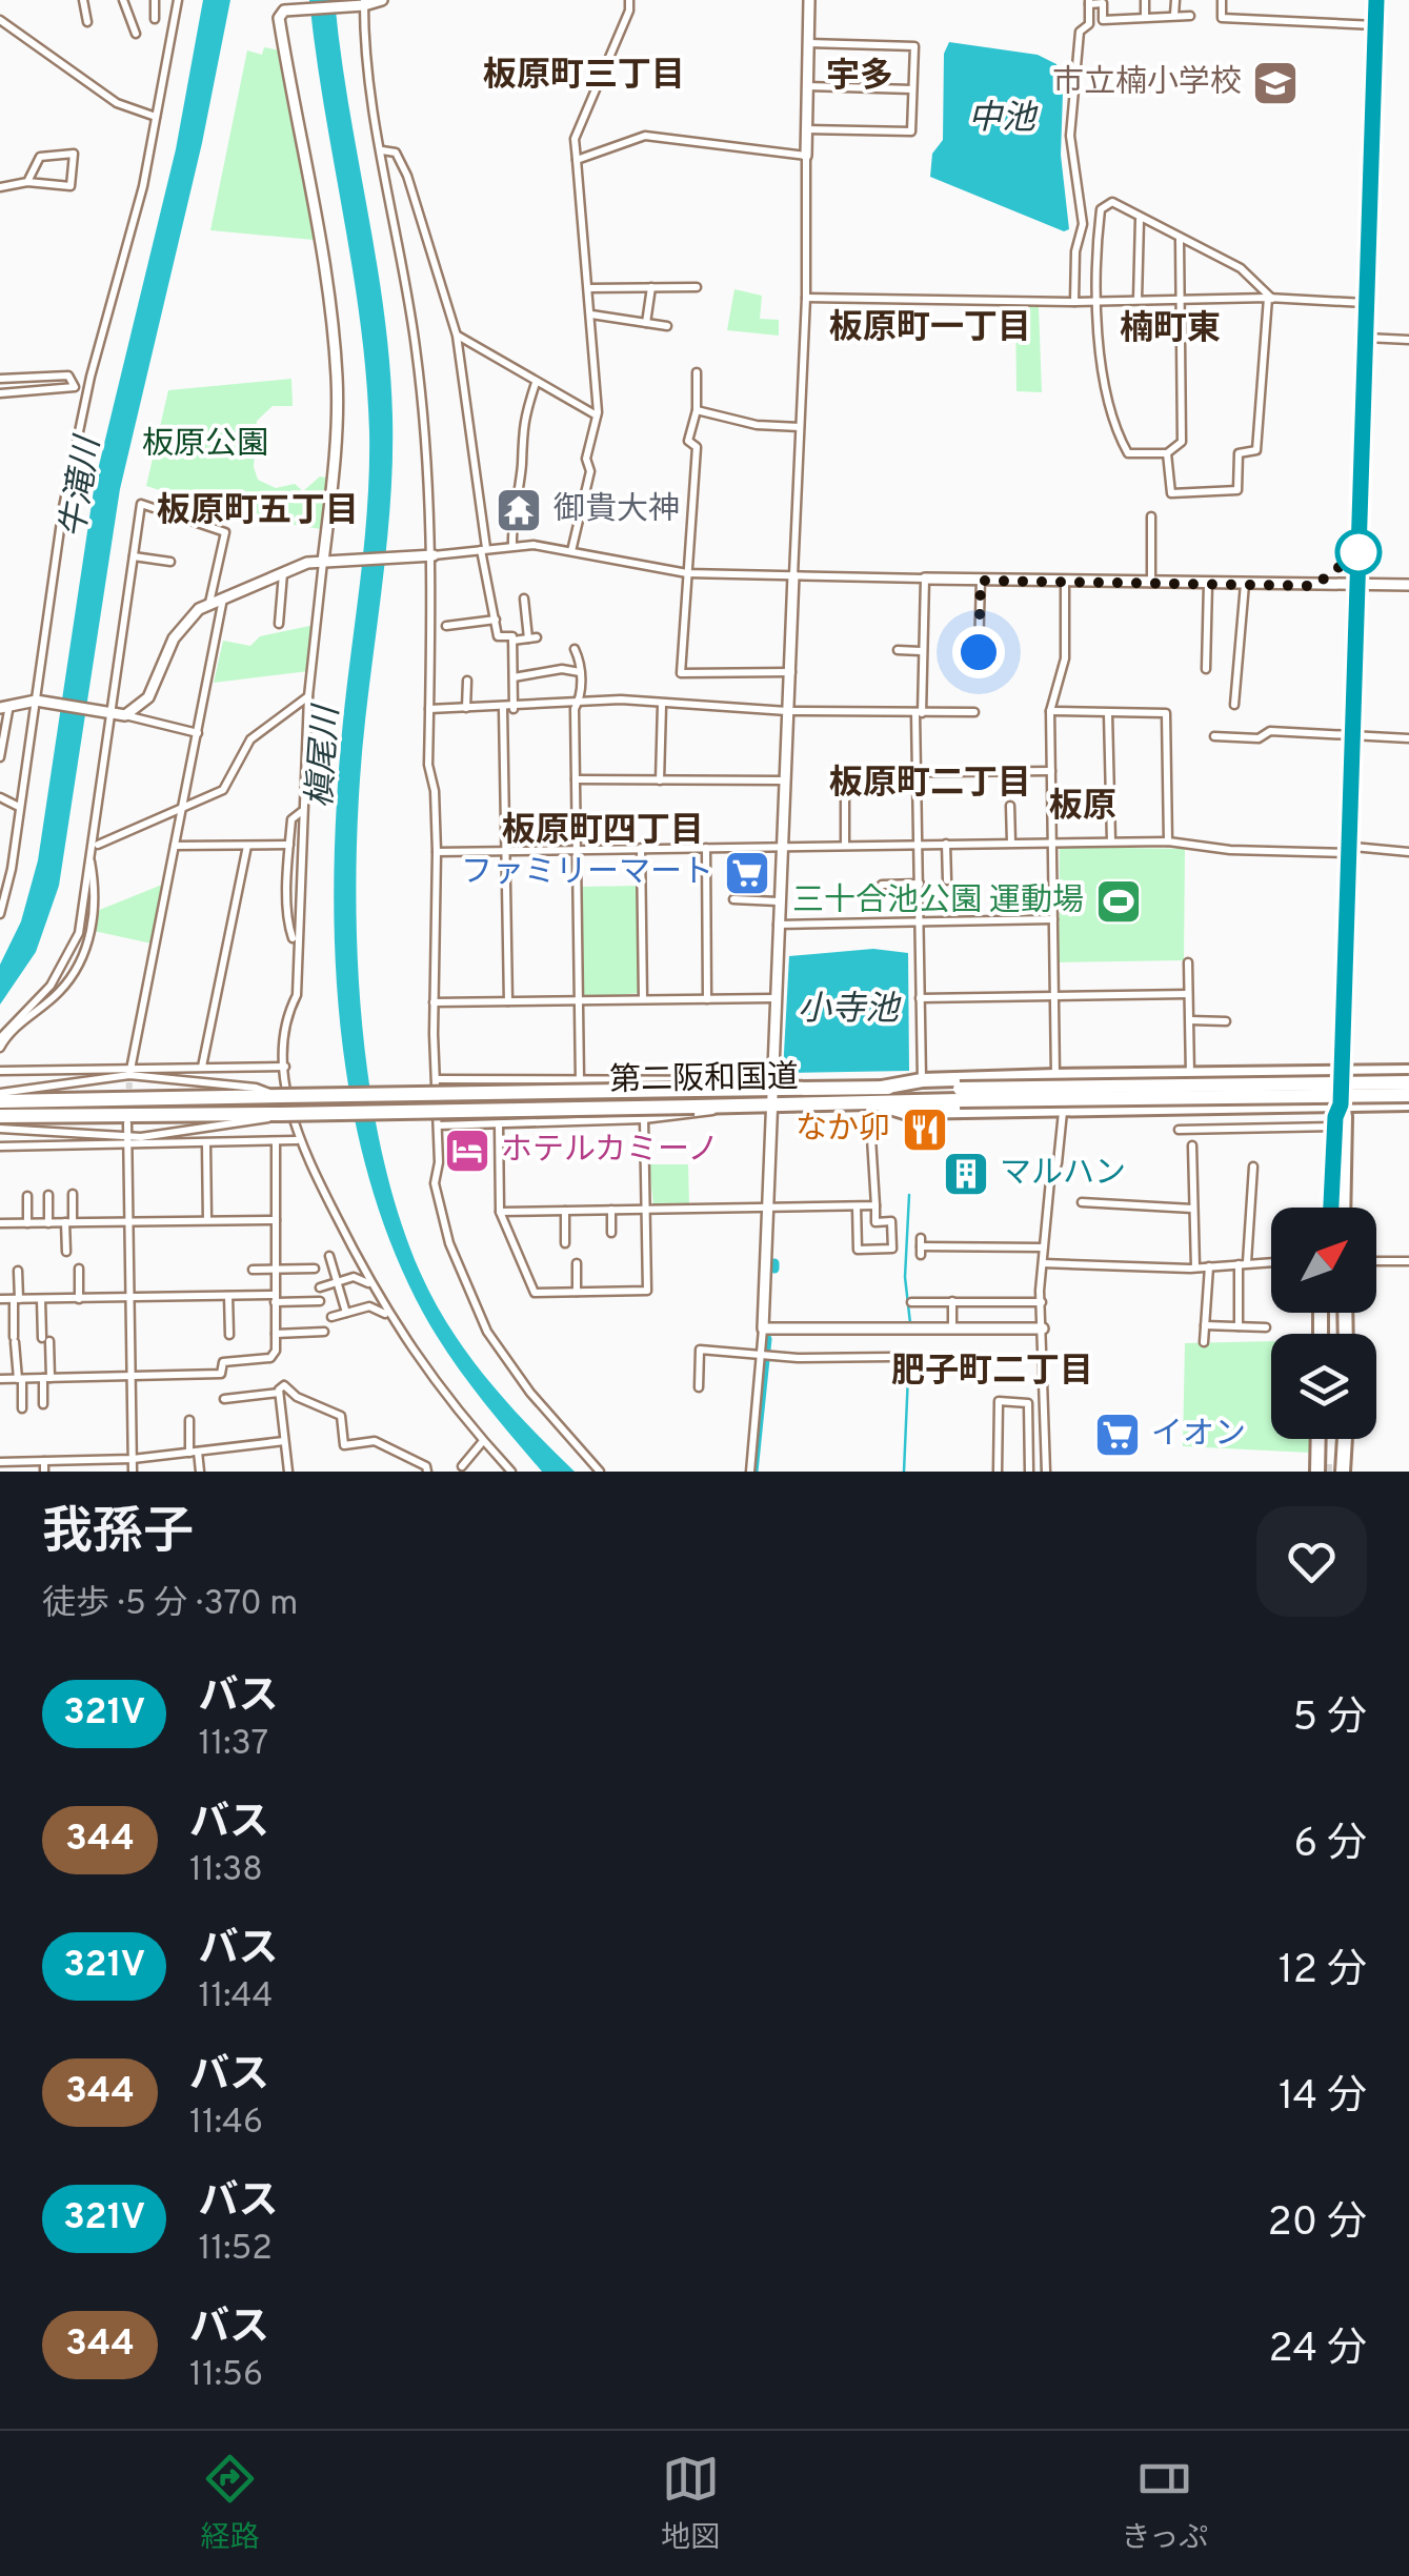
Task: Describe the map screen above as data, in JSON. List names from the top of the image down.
{
  "streets": {
    "highway": ["第二阪和国道"]
  },
  "districts": [
    "板原町三丁目",
    "宇多",
    "板原町一丁目",
    "楠町東",
    "板原町五丁目",
    "板原町二丁目",
    "板原",
    "板原町四丁目",
    "肥子町二丁目"
  ],
  "water": [
    "中池",
    "牛滝川",
    "槇尾川",
    "小寺池"
  ],
  "parks": ["板原公園"],
  "places": {
    "school or university": ["市立楠小学校"],
    "temple": ["御貴大神"],
    "supermarket": ["ファミリーマート", "イオン"],
    "sports": ["三十合池公園 運動場"],
    "restaurant": ["なか卯"],
    "hotel": ["ホテルカミーノ"],
    "building": ["マルハン"]
  },
  "lines": ["bus line 321V"],
  "north": "top right",
  "page": {
    "heading": ["我孫子", "徒歩 · 5 分 · 370 m"],
    "list": [
      {
        "mark": "321V",
        "name": "バス",
        "note": "11:37",
        "value": "5 分"
      },
      {
        "mark": "344",
        "name": "バス",
        "note": "11:38",
        "value": "6 分"
      },
      {
        "mark": "321V",
        "name": "バス",
        "note": "11:44",
        "value": "12 分"
      },
      {
        "mark": "344",
        "name": "バス",
        "note": "11:46",
        "value": "14 分"
      },
      {
        "mark": "321V",
        "name": "バス",
        "note": "11:52",
        "value": "20 分"
      },
      {
        "mark": "344",
        "name": "バス",
        "note": "11:56",
        "value": "24 分"
      }
    ],
    "tabs": ["経路", "地図", "きっぷ"]
  }
}
